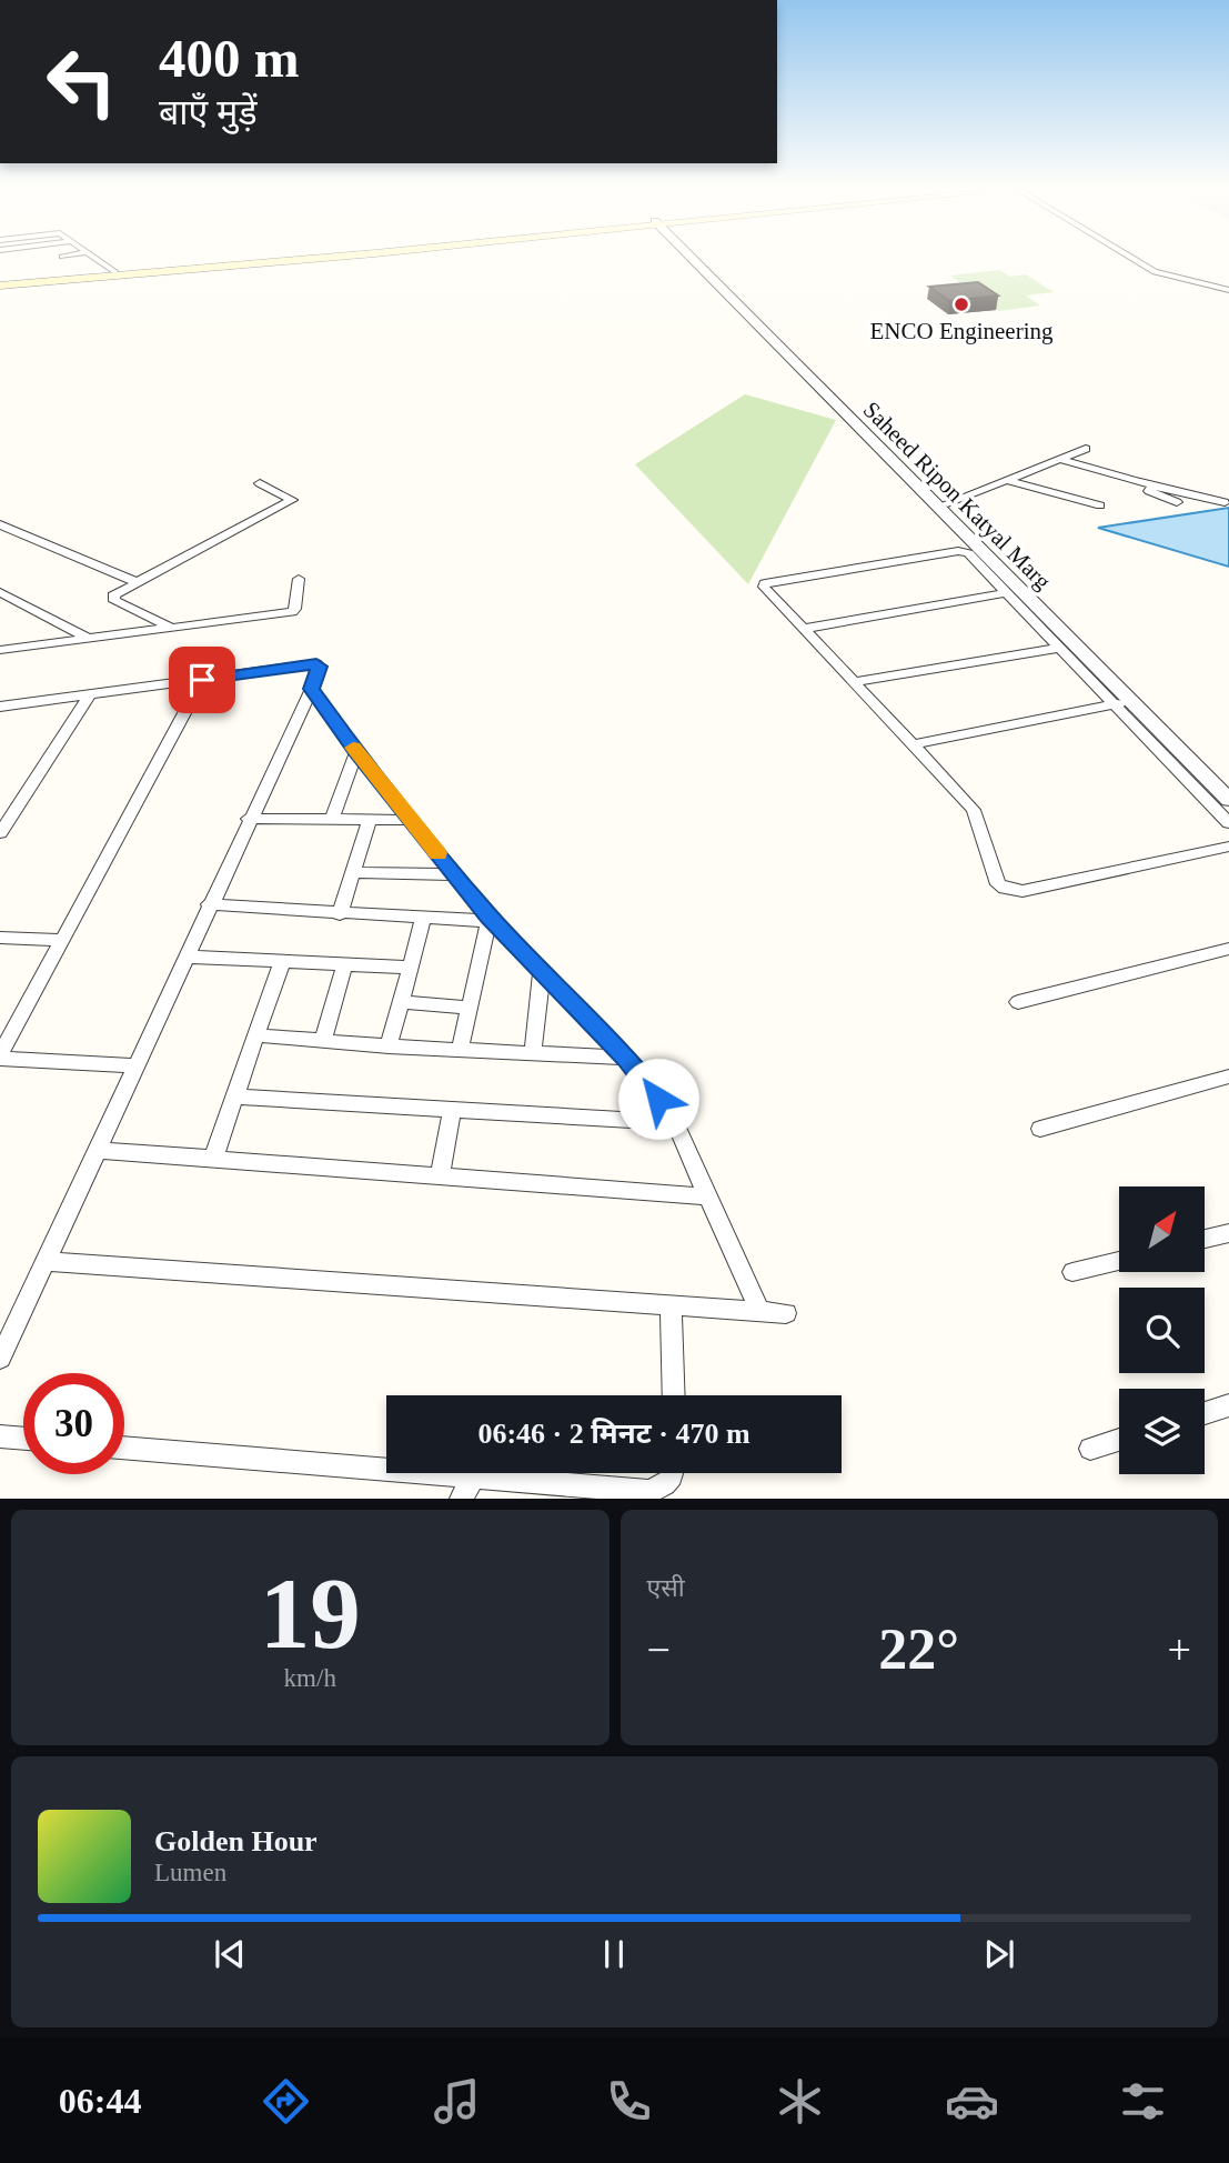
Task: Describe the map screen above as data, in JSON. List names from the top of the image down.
{
  "streets": {
    "street": ["Saheed Ripon Katyal Marg"]
  },
  "places": ["ENCO Engineering"],
  "north": "top right",
  "page": {
    "turn": ["400 m", "बाएँ मुड़ें"],
    "limit": "30",
    "trip": "06:46 · 2 मिनट · 470 m",
    "tile": [
      ["19", "km/h"],
      "एसी"
    ],
    "heat": ["−", "22°", "+"],
    "song": ["Golden Hour", "Lumen"],
    "tabs": "06:44"
  }
}
